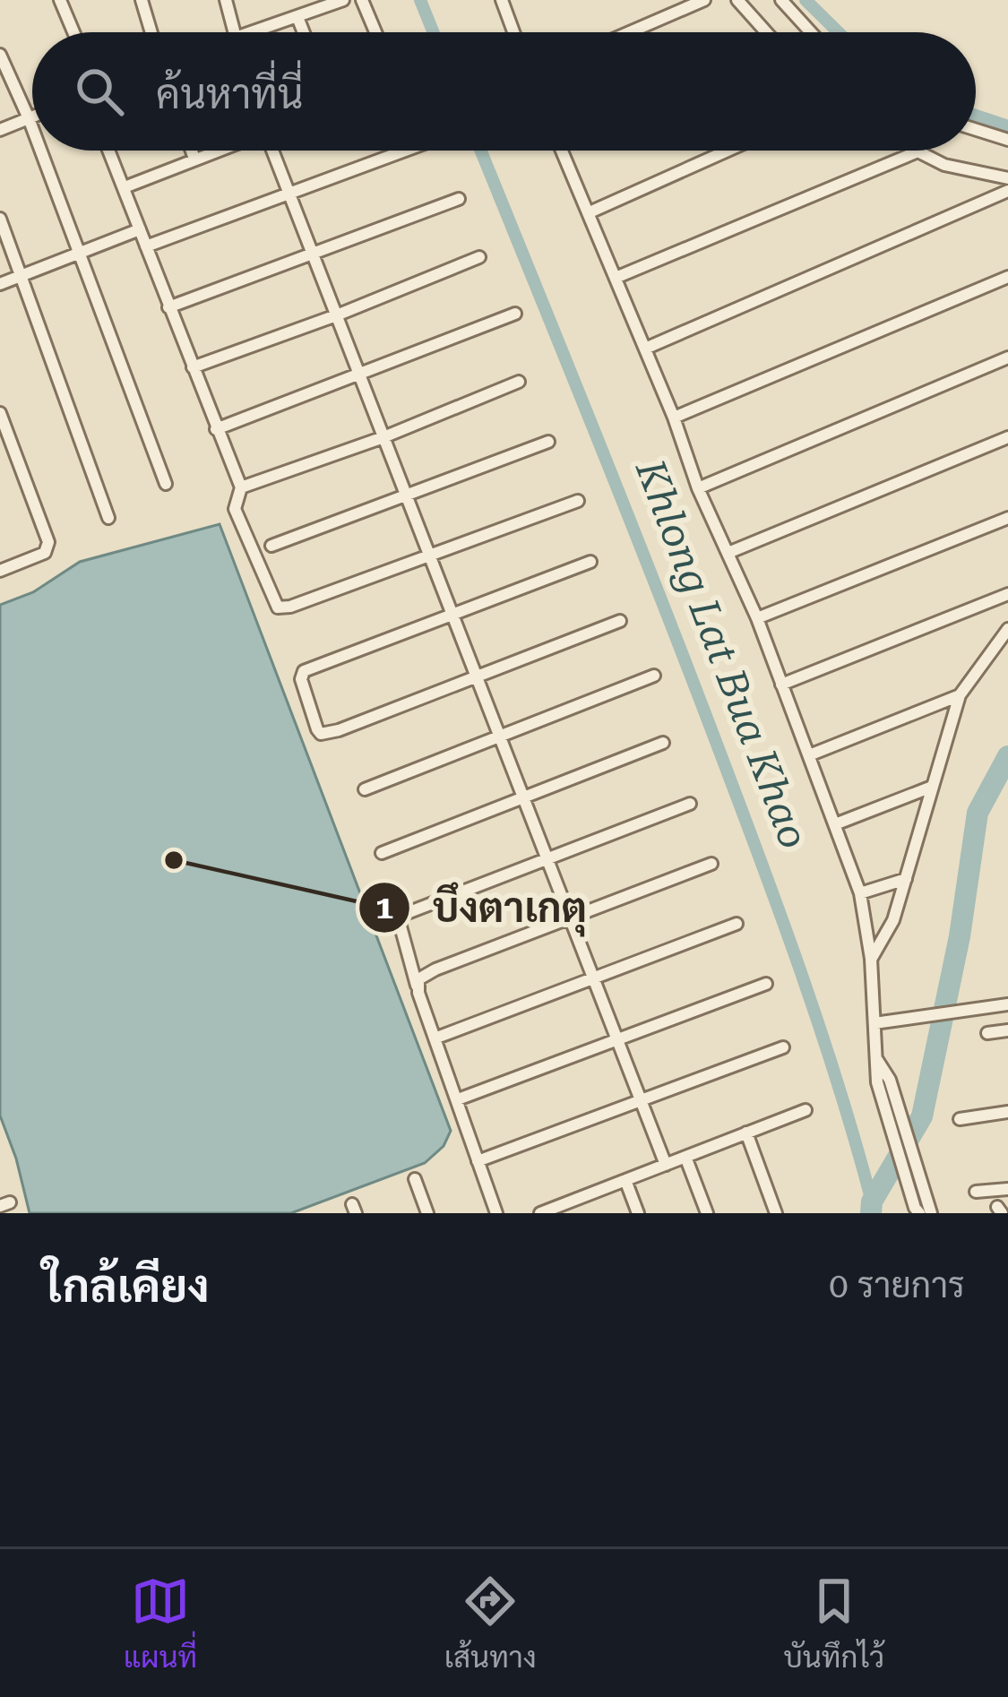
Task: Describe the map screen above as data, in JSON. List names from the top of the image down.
{
  "water": ["Khlong Lat Bua Khao"],
  "places": ["บึงตาเกตุ"],
  "page": {
    "search": "ค้นหาที่นี่",
    "heading": ["ใกล้เคียง", "0 รายการ"],
    "nav": ["แผนที่", "เส้นทาง", "บันทึกไว้"]
  }
}
